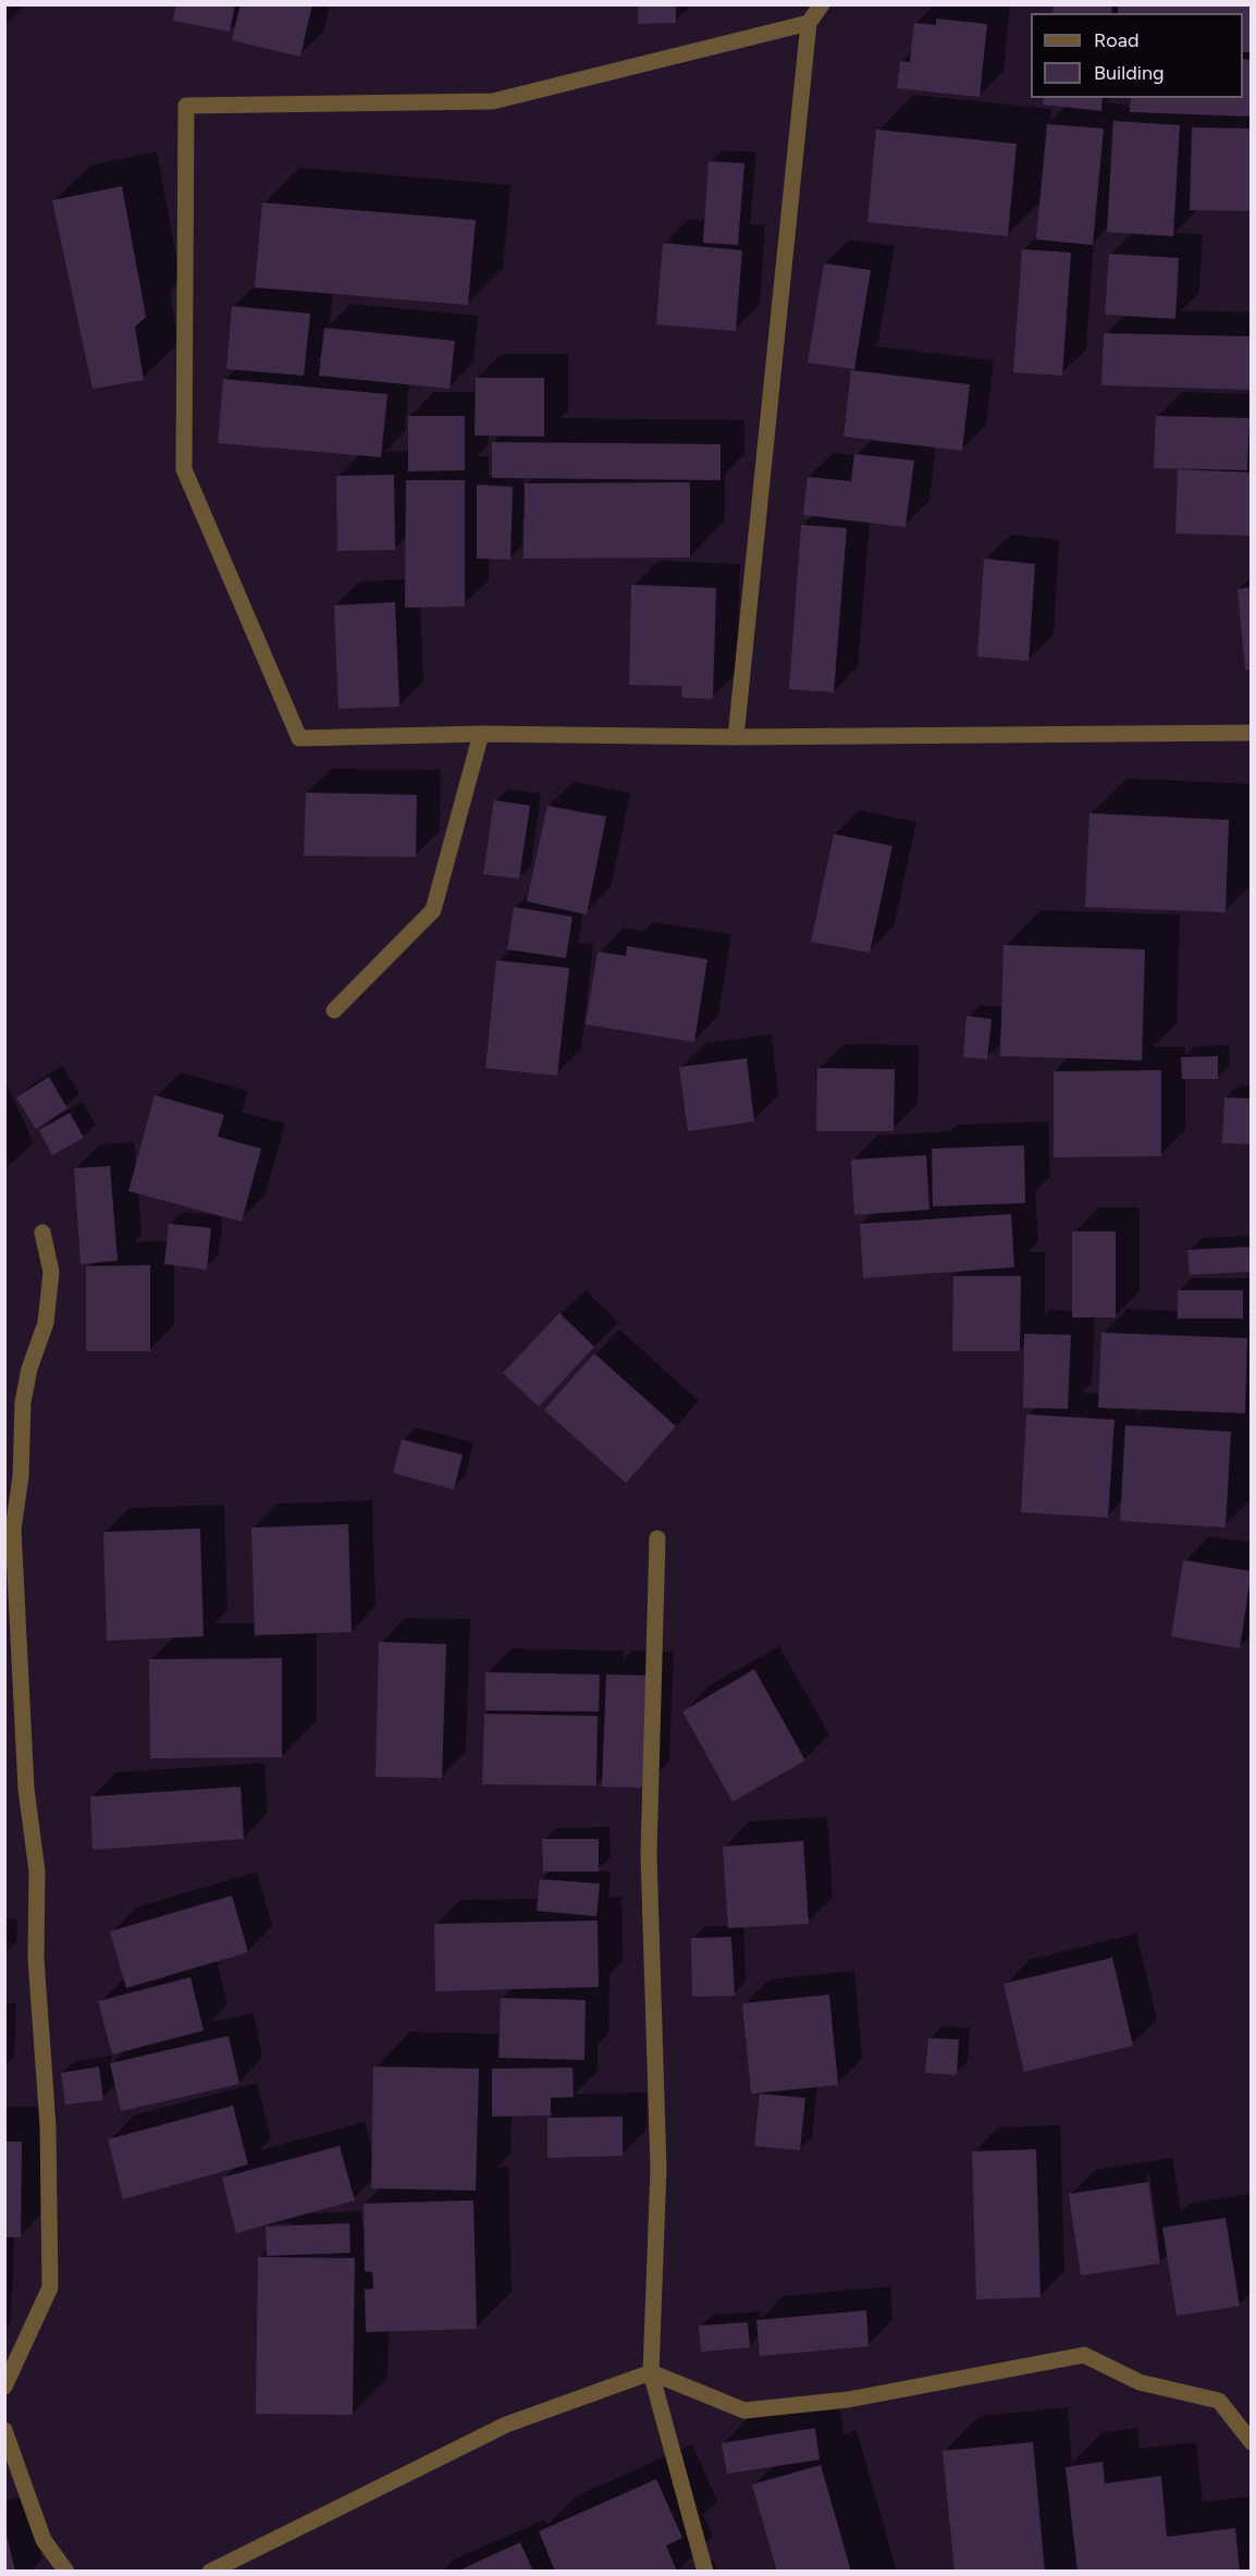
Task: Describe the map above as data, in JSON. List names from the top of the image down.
{
  "legend": ["Road", "Building"]
}
